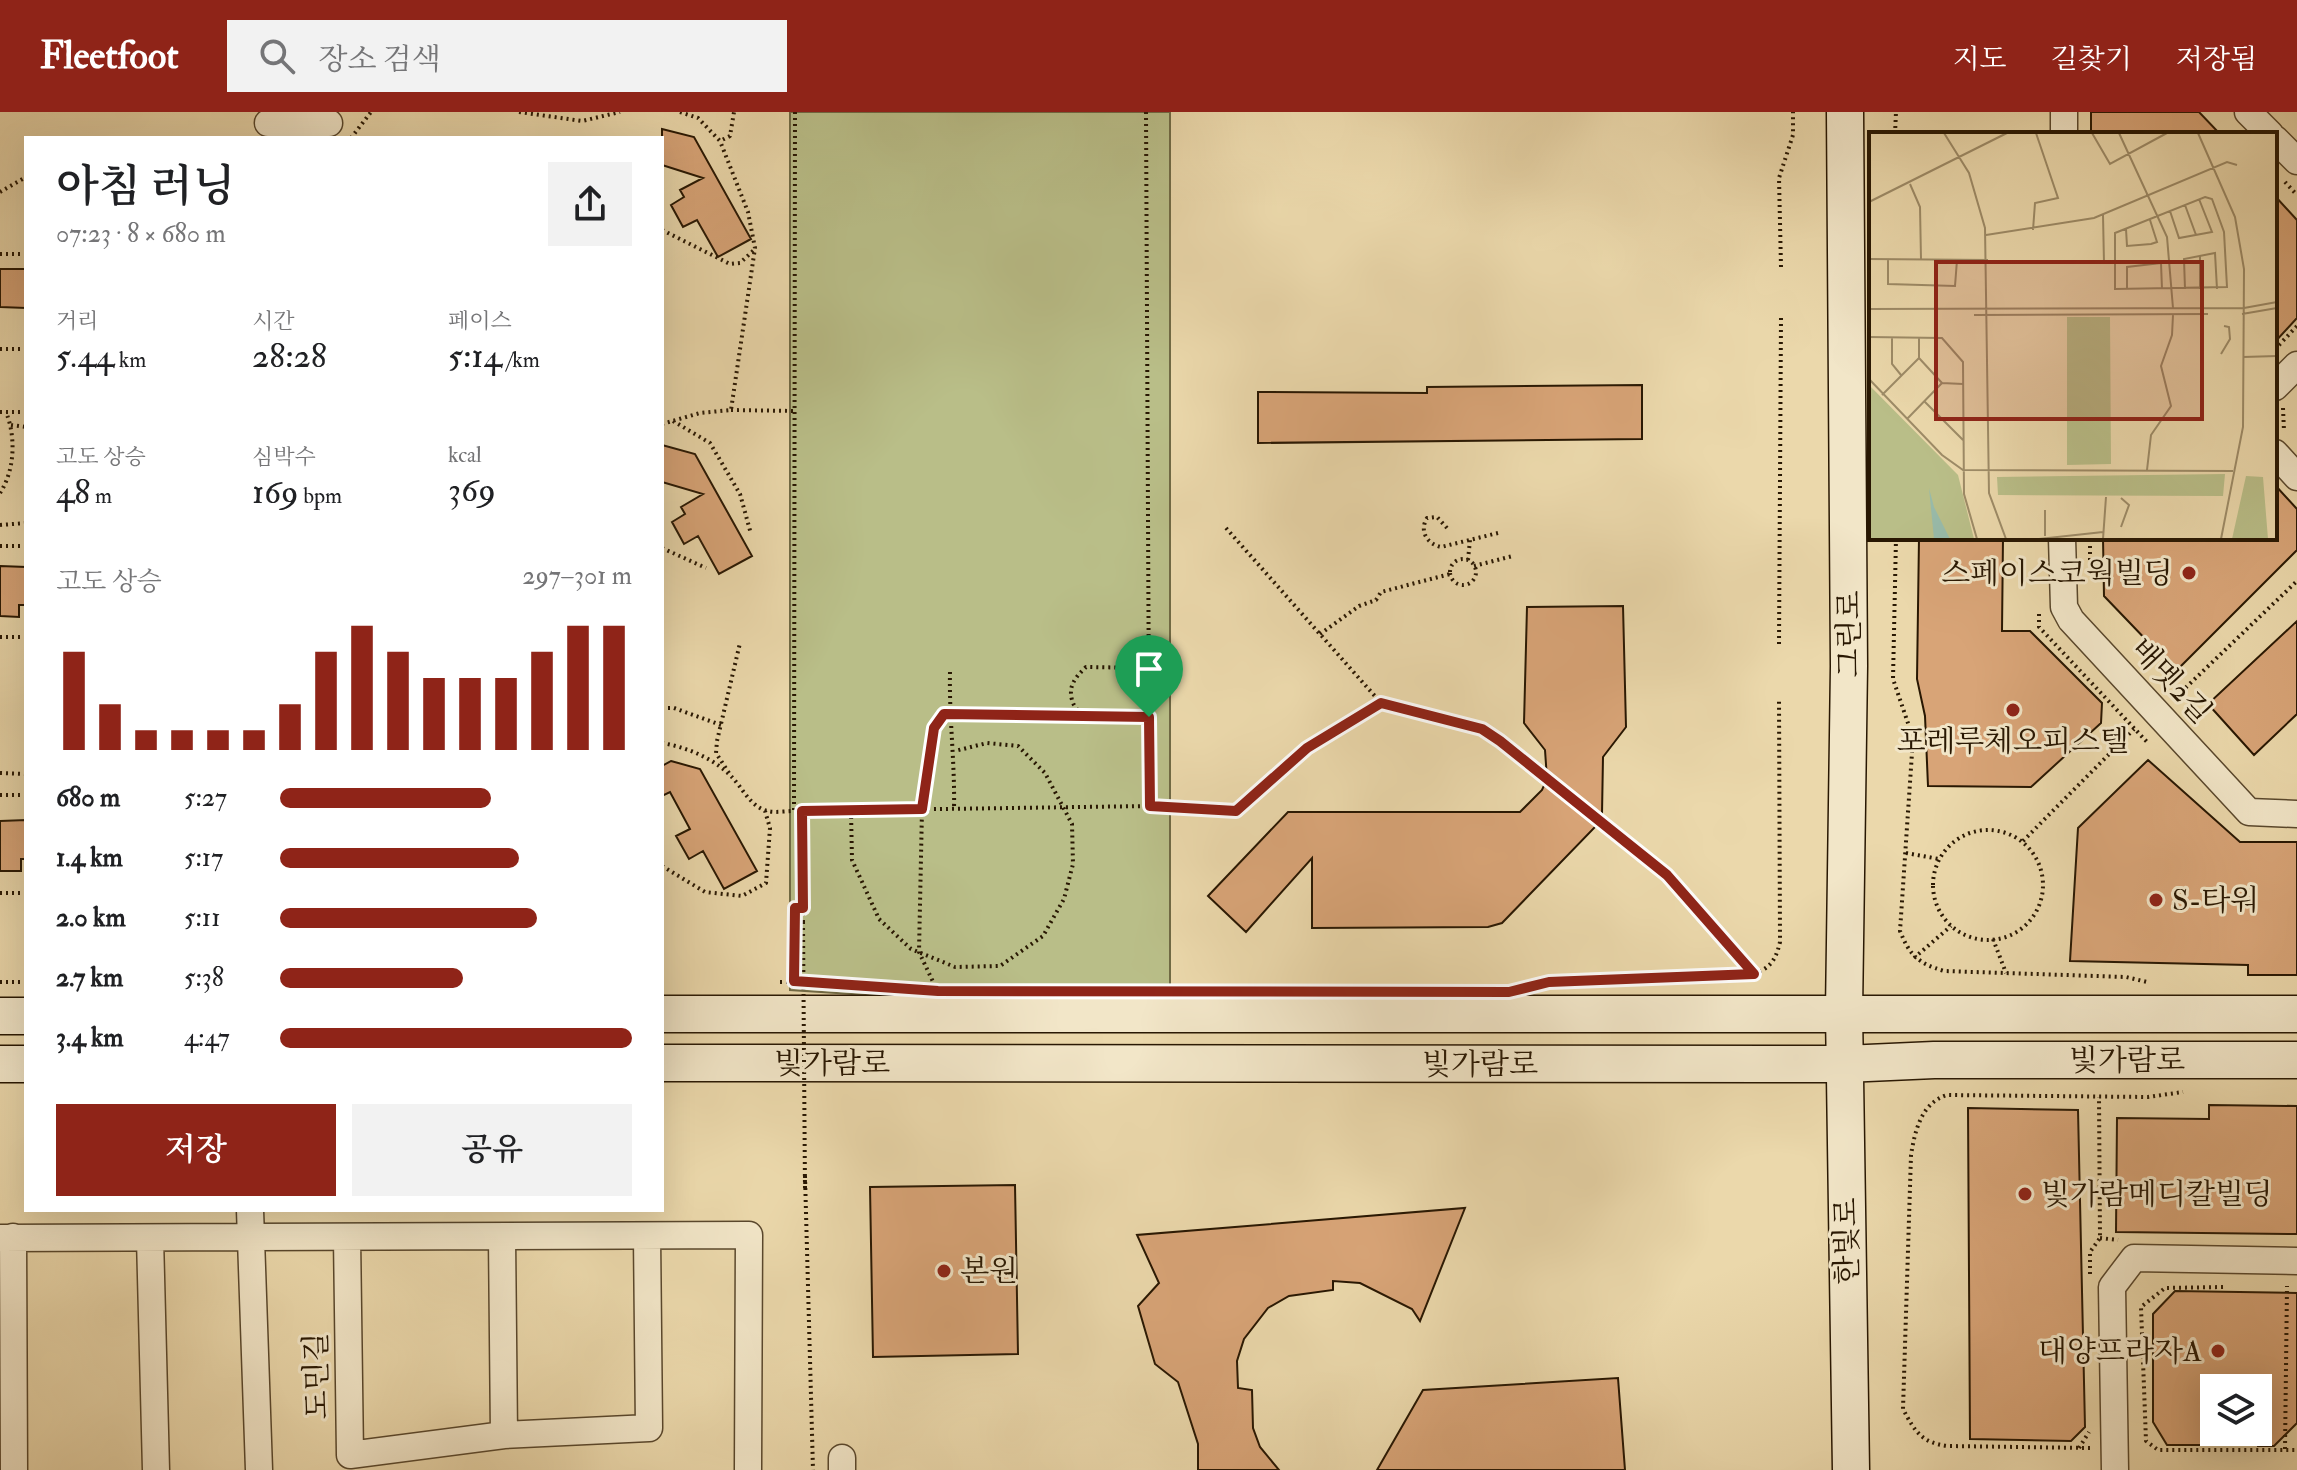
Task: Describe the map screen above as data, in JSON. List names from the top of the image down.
{
  "streets": {
    "main road": ["그린로", "빛가람로", "한빛로"],
    "street": ["배멧2길", "도민길"]
  },
  "crossings": [
    ["그린로", "빛가람로"],
    ["그린로", "한빛로"],
    ["빛가람로", "한빛로"]
  ],
  "places": [
    "스페이스코웍빌딩",
    "포레루체오피스텔",
    "S-타워",
    "빛가람메디칼빌딩",
    "본원",
    "대양프라자A"
  ],
  "page": {
    "header": "Fleetfoot",
    "search": "장소 검색",
    "nav": ["지도", "길찾기", "저장됨"],
    "heading": ["아침 러닝", "07:23 · 8 × 680 m"],
    "stats": [
      ["거리", "5.44 km"],
      ["시간", "28:28"],
      ["페이스", "5:14 /km"],
      ["고도 상승", "48 m"],
      ["심박수", "169 bpm"],
      ["kcal", "369"]
    ],
    "chart": ["고도 상승", "297–301 m"],
    "list": [
      {
        "name": "680 m",
        "note": "5:27"
      },
      {
        "name": "1.4 km",
        "note": "5:17"
      },
      {
        "name": "2.0 km",
        "note": "5:11"
      },
      {
        "name": "2.7 km",
        "note": "5:38"
      },
      {
        "name": "3.4 km",
        "note": "4:47"
      }
    ],
    "buttons": ["저장", "공유"]
  }
}
